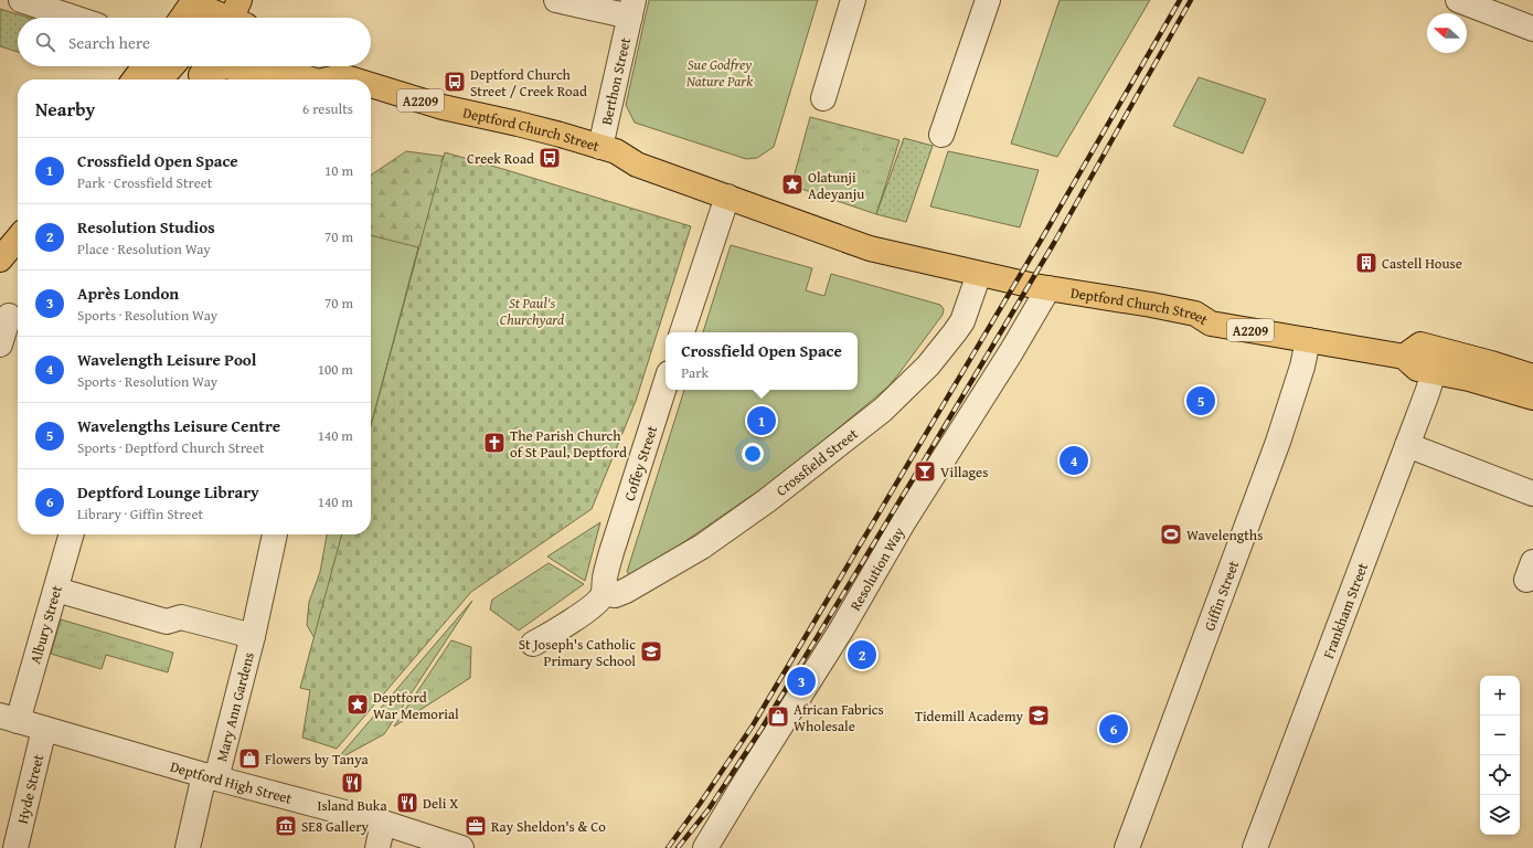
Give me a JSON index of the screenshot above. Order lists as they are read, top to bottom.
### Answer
{
  "streets": {
    "main road": ["A2209", "Deptford Church Street"],
    "street": [
      "Berthon Street",
      "Crossfield Street",
      "Coffey Street",
      "Resolution Way",
      "Giffin Street",
      "Frankham Street",
      "Albury Street",
      "Mary Ann Gardens",
      "Deptford High Street",
      "Hyde Street"
    ]
  },
  "crossings": [
    ["Berthon Street", "Deptford Church Street"],
    ["Deptford Church Street", "Crossfield Street"],
    ["Deptford Church Street", "Resolution Way"],
    ["Deptford Church Street", "Giffin Street"],
    ["Deptford Church Street", "Frankham Street"],
    ["Crossfield Street", "Coffey Street"],
    ["Albury Street", "Mary Ann Gardens"],
    ["Albury Street", "Deptford High Street"],
    ["Mary Ann Gardens", "Deptford High Street"],
    ["Deptford High Street", "Hyde Street"]
  ],
  "parks": ["Sue Godfrey Nature Park", "St Paul's Churchyard"],
  "places": {
    "bus stop": ["Deptford Church Street / Creek Road", "Creek Road"],
    "place": ["Olatunji Adeyanju", "Deptford War Memorial"],
    "building": ["Castell House"],
    "church": ["The Parish Church of St Paul, Deptford"],
    "bar": ["Villages"],
    "sports": ["Wavelengths"],
    "school or university": ["St Joseph's Catholic Primary School", "Tidemill Academy"],
    "shop": ["African Fabrics Wholesale", "Flowers by Tanya"],
    "restaurant": ["Island Buka", "Deli X"],
    "museum": ["SE8 Gallery"],
    "office": ["Ray Sheldon's & Co"]
  },
  "north": "left",
  "page": {
    "search": "Search here",
    "heading": ["Nearby", "6 results"],
    "list": [
      {
        "mark": "1",
        "name": "Crossfield Open Space",
        "note": "Park · Crossfield Street",
        "value": "10 m"
      },
      {
        "mark": "2",
        "name": "Resolution Studios",
        "note": "Place · Resolution Way",
        "value": "70 m"
      },
      {
        "mark": "3",
        "name": "Après London",
        "note": "Sports · Resolution Way",
        "value": "70 m"
      },
      {
        "mark": "4",
        "name": "Wavelength Leisure Pool",
        "note": "Sports · Resolution Way",
        "value": "100 m"
      },
      {
        "mark": "5",
        "name": "Wavelengths Leisure Centre",
        "note": "Sports · Deptford Church Street",
        "value": "140 m"
      },
      {
        "mark": "6",
        "name": "Deptford Lounge Library",
        "note": "Library · Giffin Street",
        "value": "140 m"
      }
    ],
    "popup": ["Crossfield Open Space", "Park"],
    "pins": [
      "5",
      "1",
      "4",
      "2",
      "3",
      "6"
    ],
    "map_buttons": ["+", "−"]
  }
}
